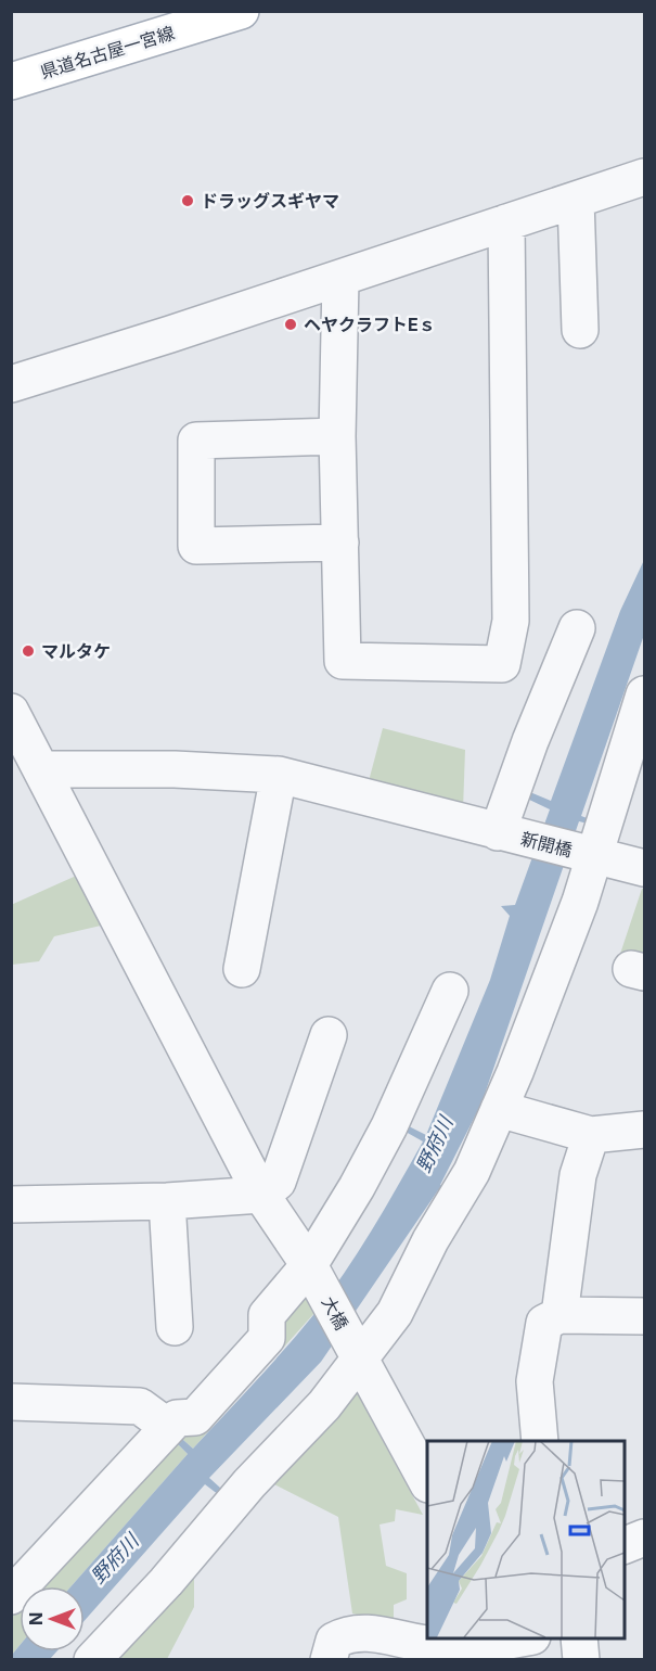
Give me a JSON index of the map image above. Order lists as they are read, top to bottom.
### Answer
{
  "streets": {
    "main road": ["県道名古屋一宮線"],
    "street": ["新開橋", "大橋"]
  },
  "crossings": [
    ["新開橋", "大橋"]
  ],
  "water": ["野府川"],
  "places": ["ドラッグスギヤマ", "ヘヤクラフトEｓ", "マルタケ"],
  "north": "left"
}
